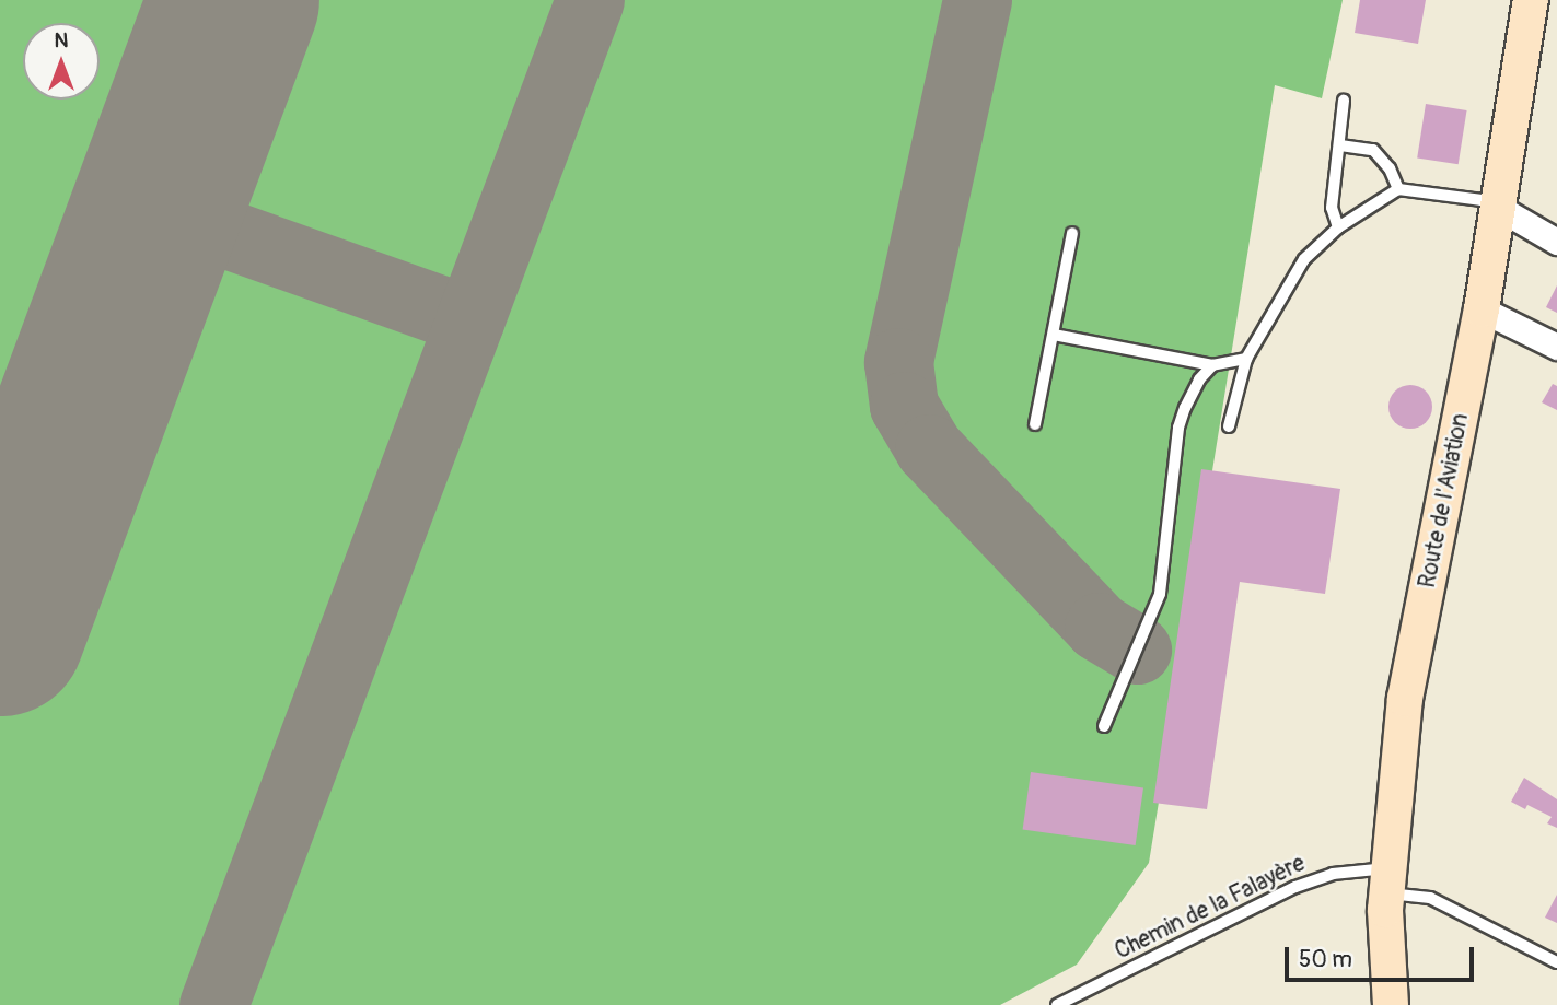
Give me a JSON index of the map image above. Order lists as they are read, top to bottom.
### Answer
{
  "streets": {
    "street": ["Route de l'Aviation"],
    "lane": ["Chemin de la Falayère"]
  },
  "crossings": [
    ["Route de l'Aviation", "Chemin de la Falayère"]
  ],
  "scale_bar": "50 m",
  "north": "top"
}
